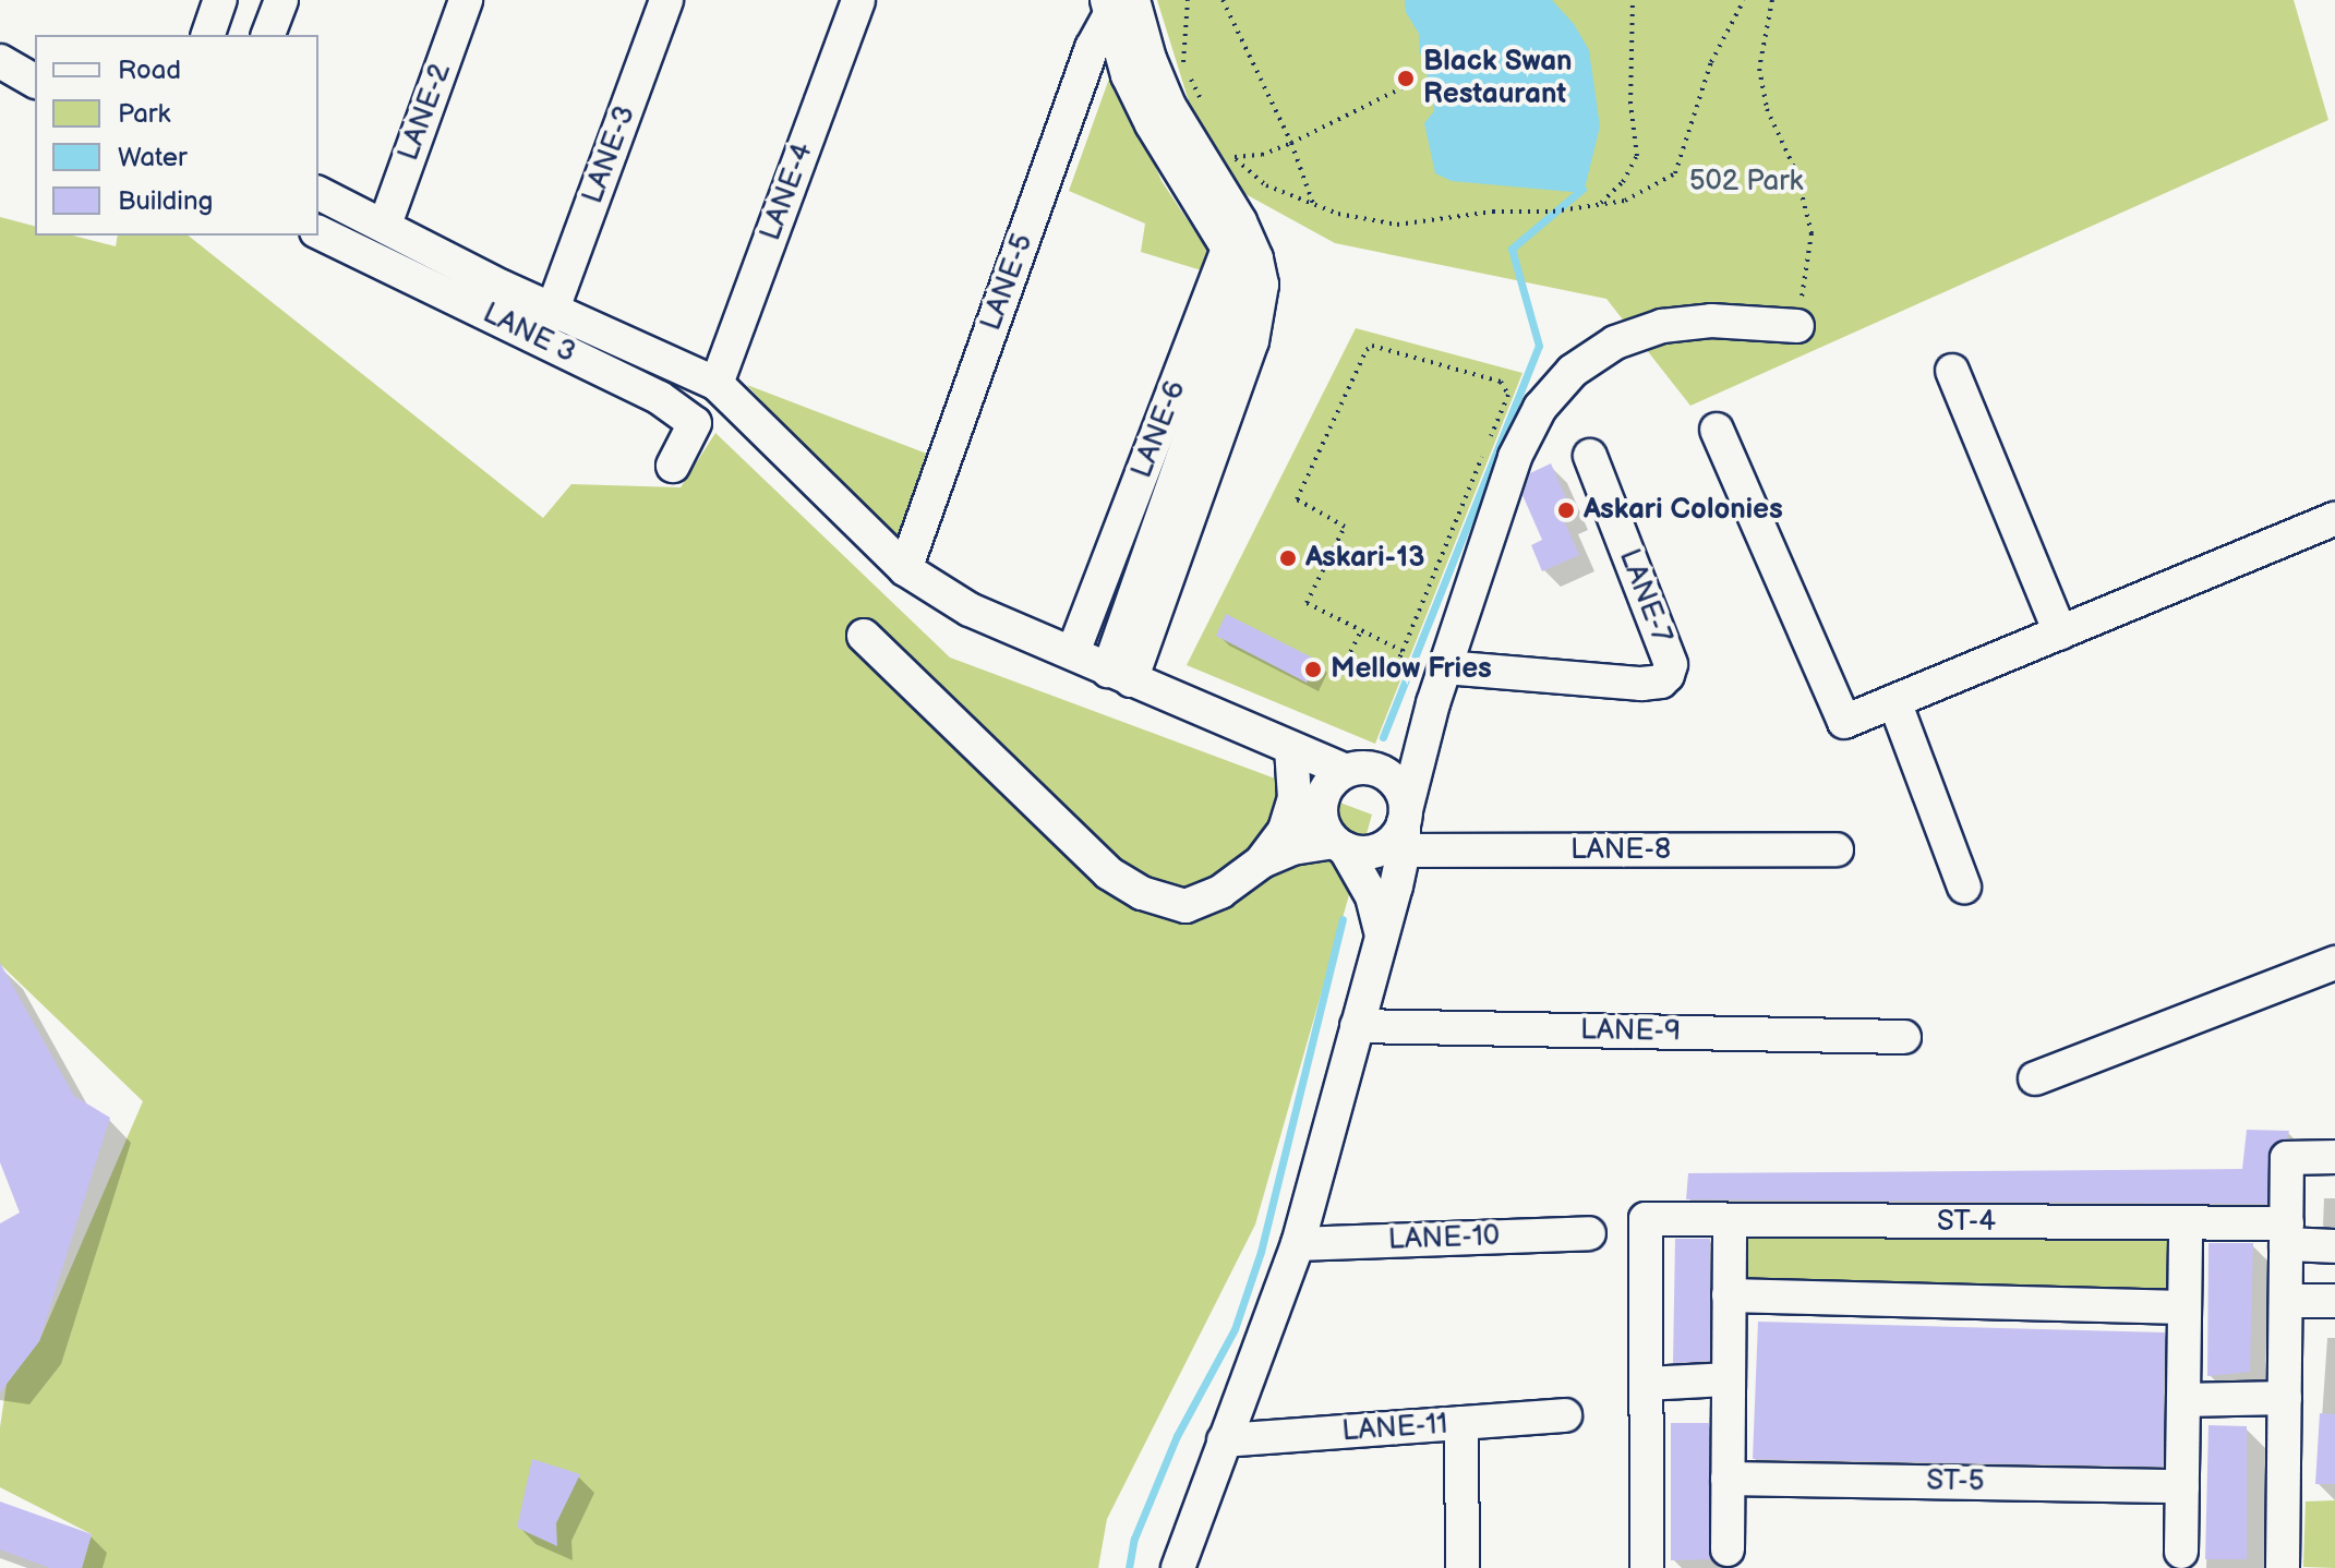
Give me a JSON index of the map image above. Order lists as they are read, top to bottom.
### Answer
{
  "streets": {
    "street": [
      "LANE-2",
      "LANE-3",
      "LANE-4",
      "LANE-5",
      "LANE 3",
      "LANE-6",
      "LANE-7",
      "LANE-8",
      "LANE-9",
      "ST-4",
      "LANE-10",
      "LANE-11",
      "ST-5"
    ]
  },
  "parks": ["502 Park"],
  "places": [
    "Black Swan Restaurant",
    "Askari Colonies",
    "Askari-13",
    "Mellow Fries"
  ],
  "legend": [
    "Road",
    "Park",
    "Water",
    "Building"
  ]
}
